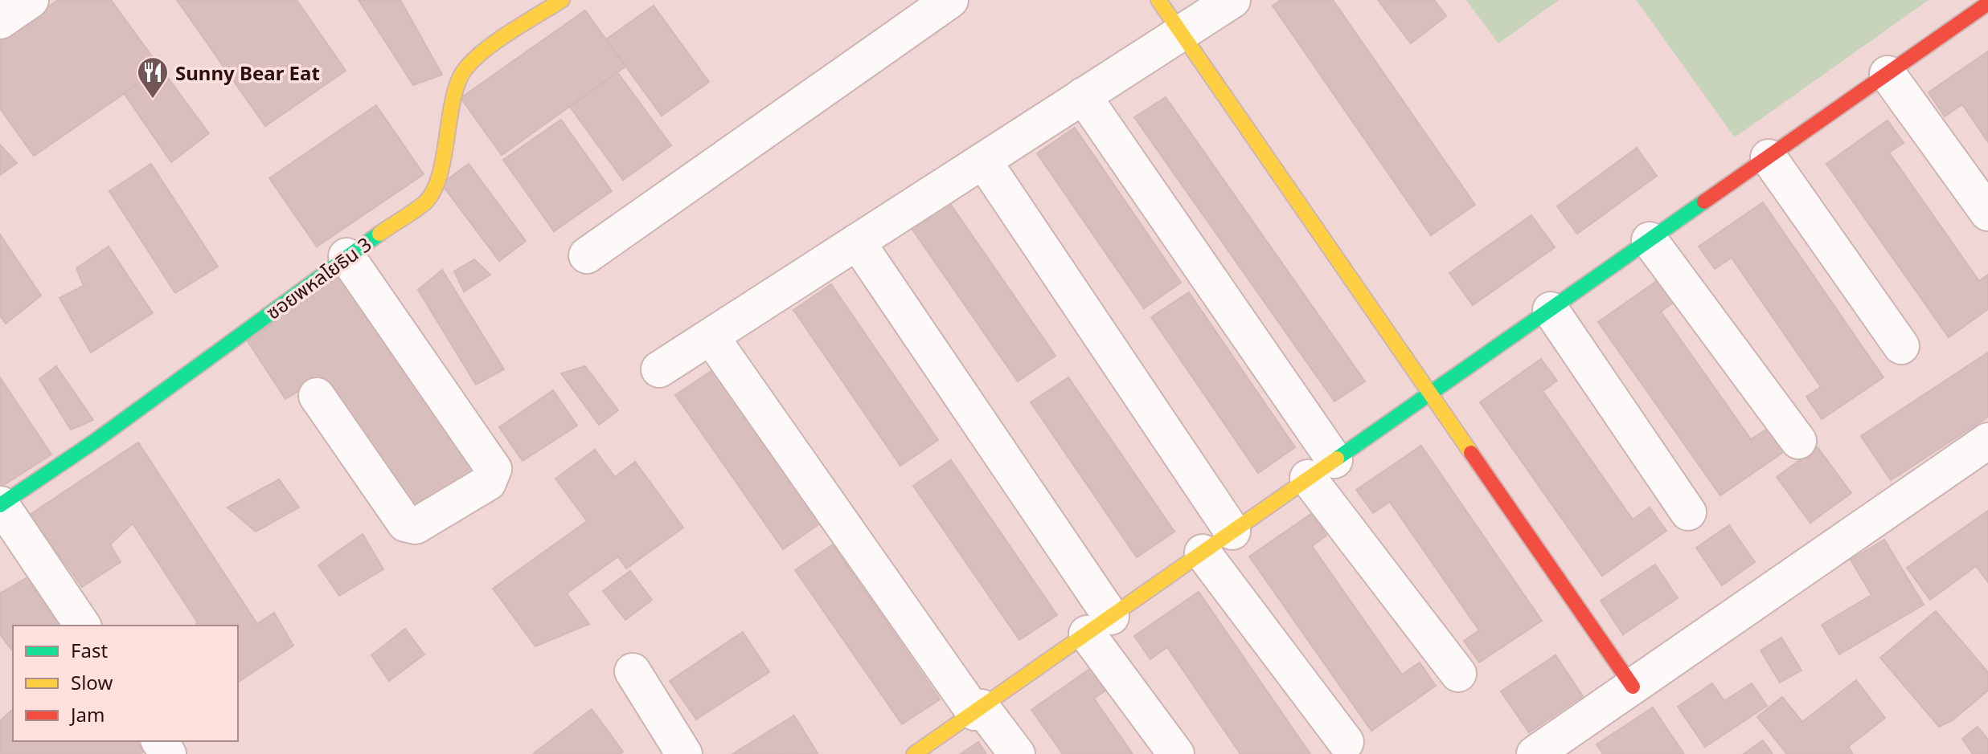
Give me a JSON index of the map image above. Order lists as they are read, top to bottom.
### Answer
{
  "streets": {
    "street": ["ซอยพหลโยธิน 3"]
  },
  "places": {
    "restaurant": ["Sunny Bear Eat"]
  },
  "legend": ["Fast", "Slow", "Jam"]
}
